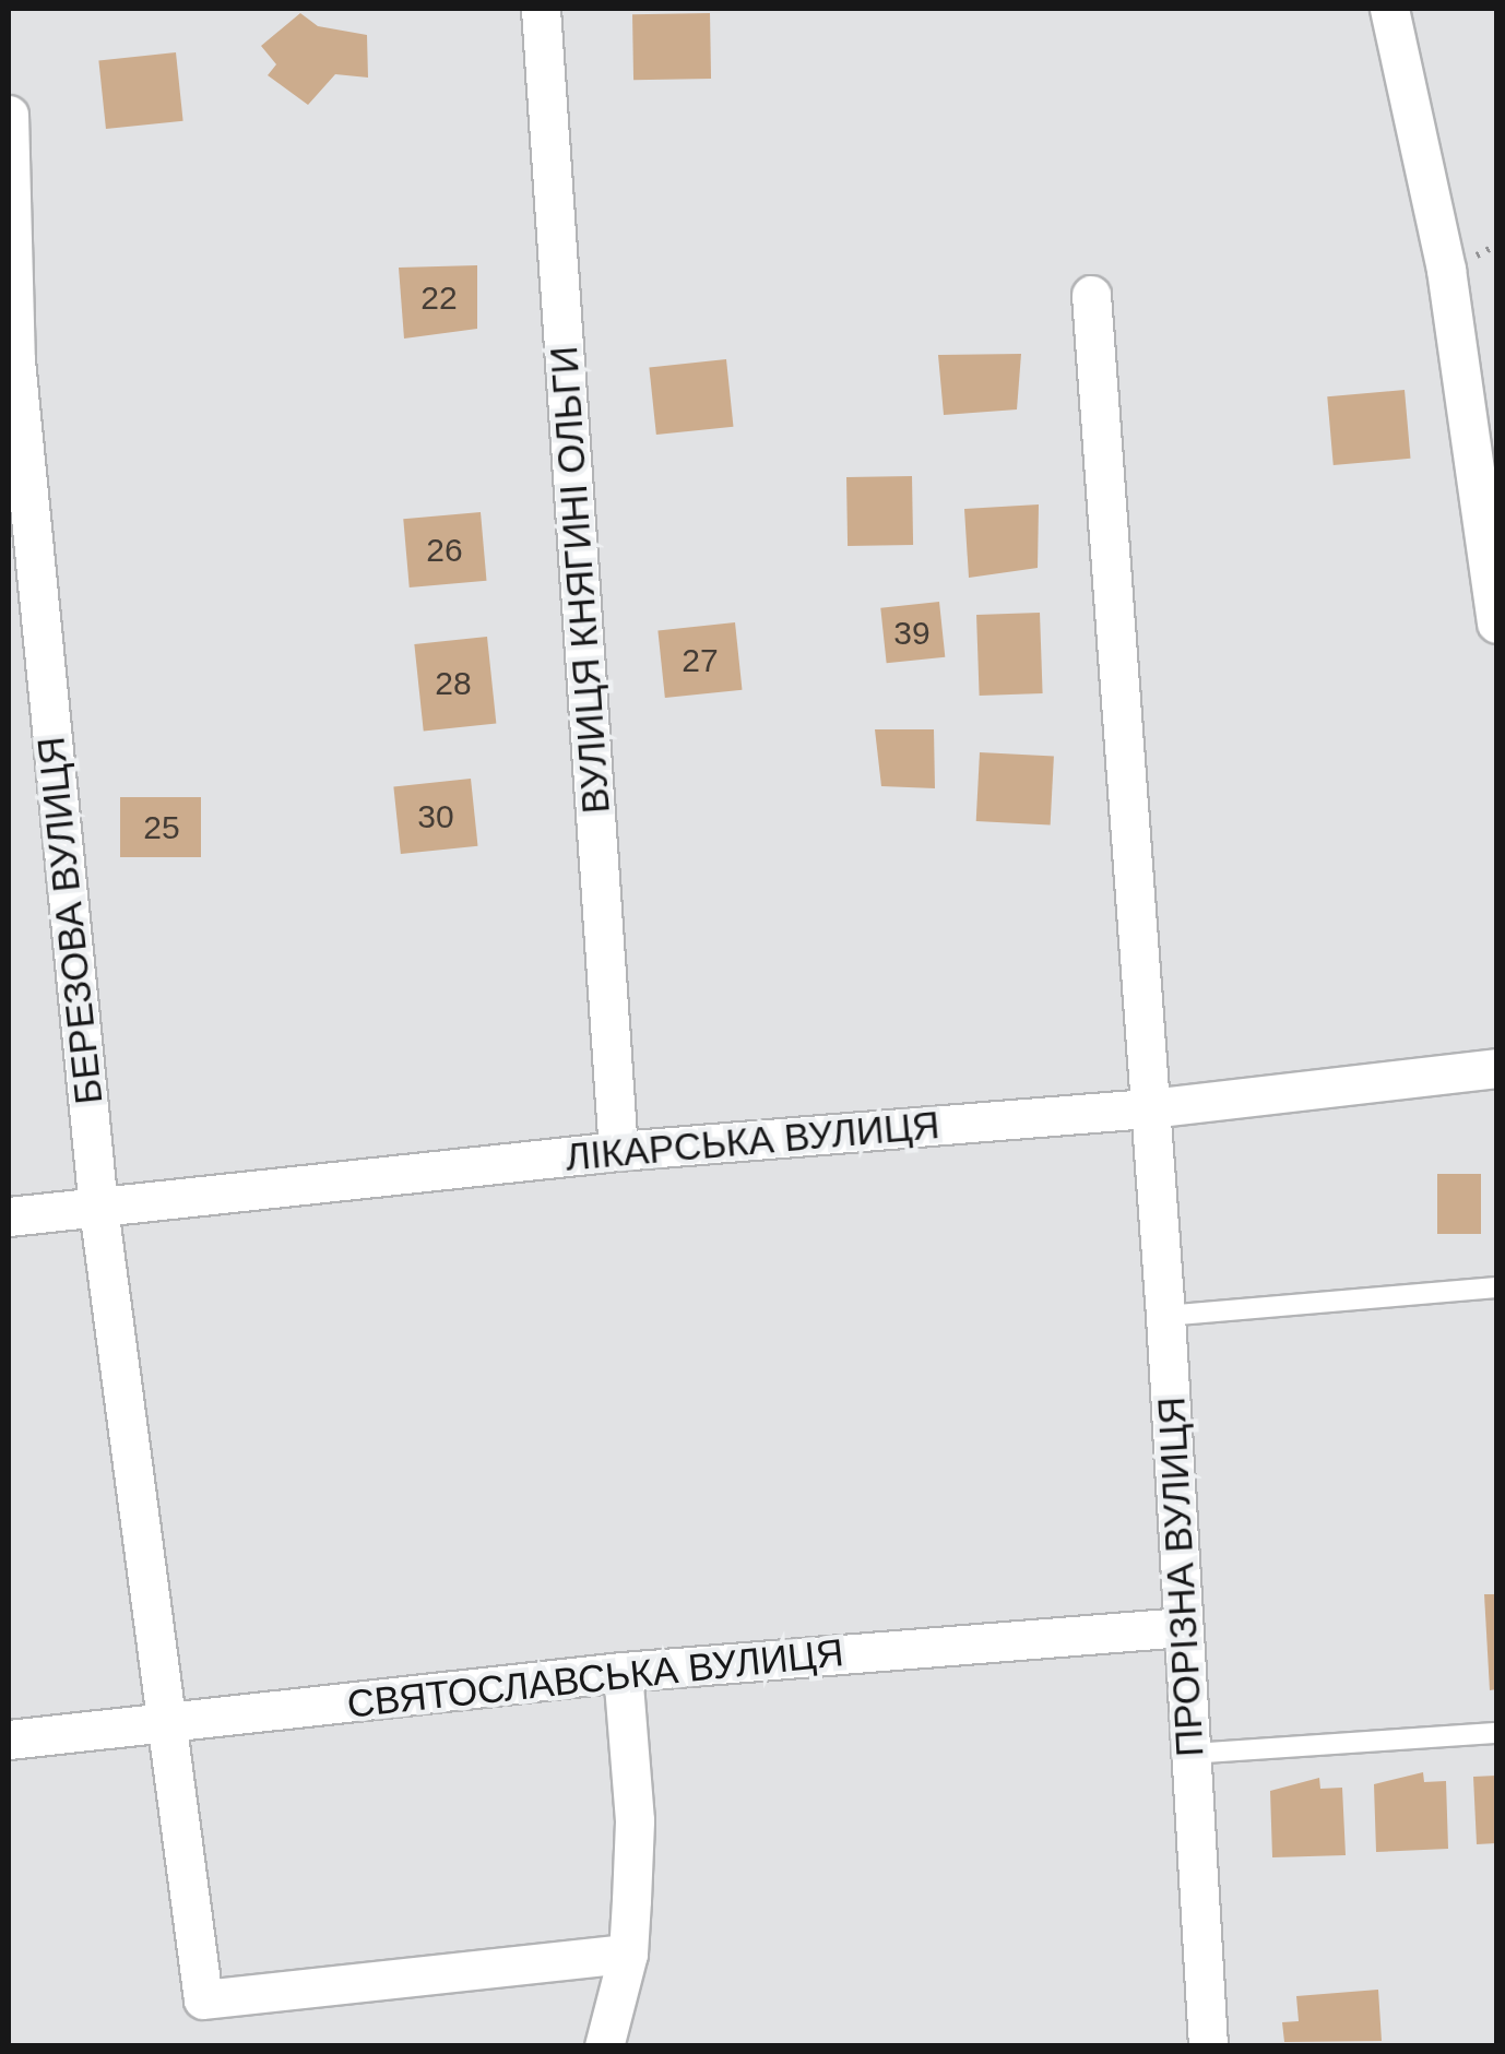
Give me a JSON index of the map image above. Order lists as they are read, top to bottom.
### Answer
{
  "streets": {
    "street": [
      "ВУЛИЦЯ КНЯГИНІ ОЛЬГИ",
      "БЕРЕЗОВА ВУЛИЦЯ",
      "ЛІКАРСЬКА ВУЛИЦЯ",
      "ПРОРІЗНА ВУЛИЦЯ",
      "СВЯТОСЛАВСЬКА ВУЛИЦЯ"
    ]
  },
  "crossings": [
    ["ВУЛИЦЯ КНЯГИНІ ОЛЬГИ", "ЛІКАРСЬКА ВУЛИЦЯ"],
    ["БЕРЕЗОВА ВУЛИЦЯ", "ЛІКАРСЬКА ВУЛИЦЯ"],
    ["БЕРЕЗОВА ВУЛИЦЯ", "СВЯТОСЛАВСЬКА ВУЛИЦЯ"],
    ["ЛІКАРСЬКА ВУЛИЦЯ", "ПРОРІЗНА ВУЛИЦЯ"],
    ["ПРОРІЗНА ВУЛИЦЯ", "СВЯТОСЛАВСЬКА ВУЛИЦЯ"]
  ],
  "house_numbers": [
    "22",
    "26",
    "39",
    "27",
    "28",
    "30",
    "25"
  ]
}
